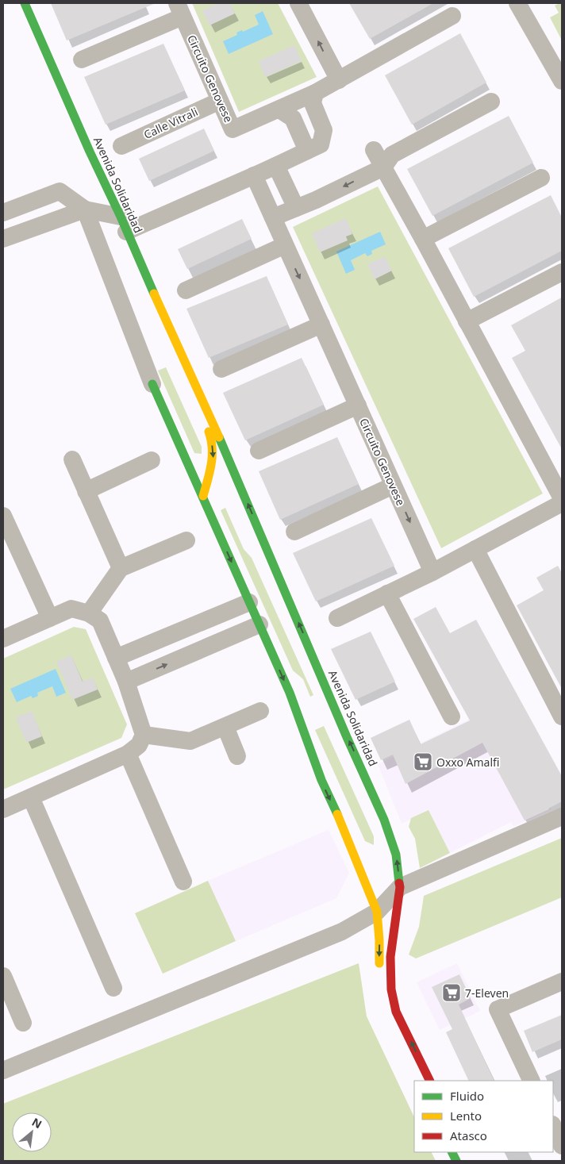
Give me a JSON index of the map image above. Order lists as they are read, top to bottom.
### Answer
{
  "streets": {
    "main road": ["Avenida Solidaridad"],
    "street": ["Circuito Genovese", "Calle Vitrali"]
  },
  "crossings": [
    ["Circuito Genovese", "Calle Vitrali"]
  ],
  "places": {
    "supermarket": ["Oxxo Amalfi", "7-Eleven"]
  },
  "legend": ["Fluido", "Lento", "Atasco"],
  "north": "top right"
}
